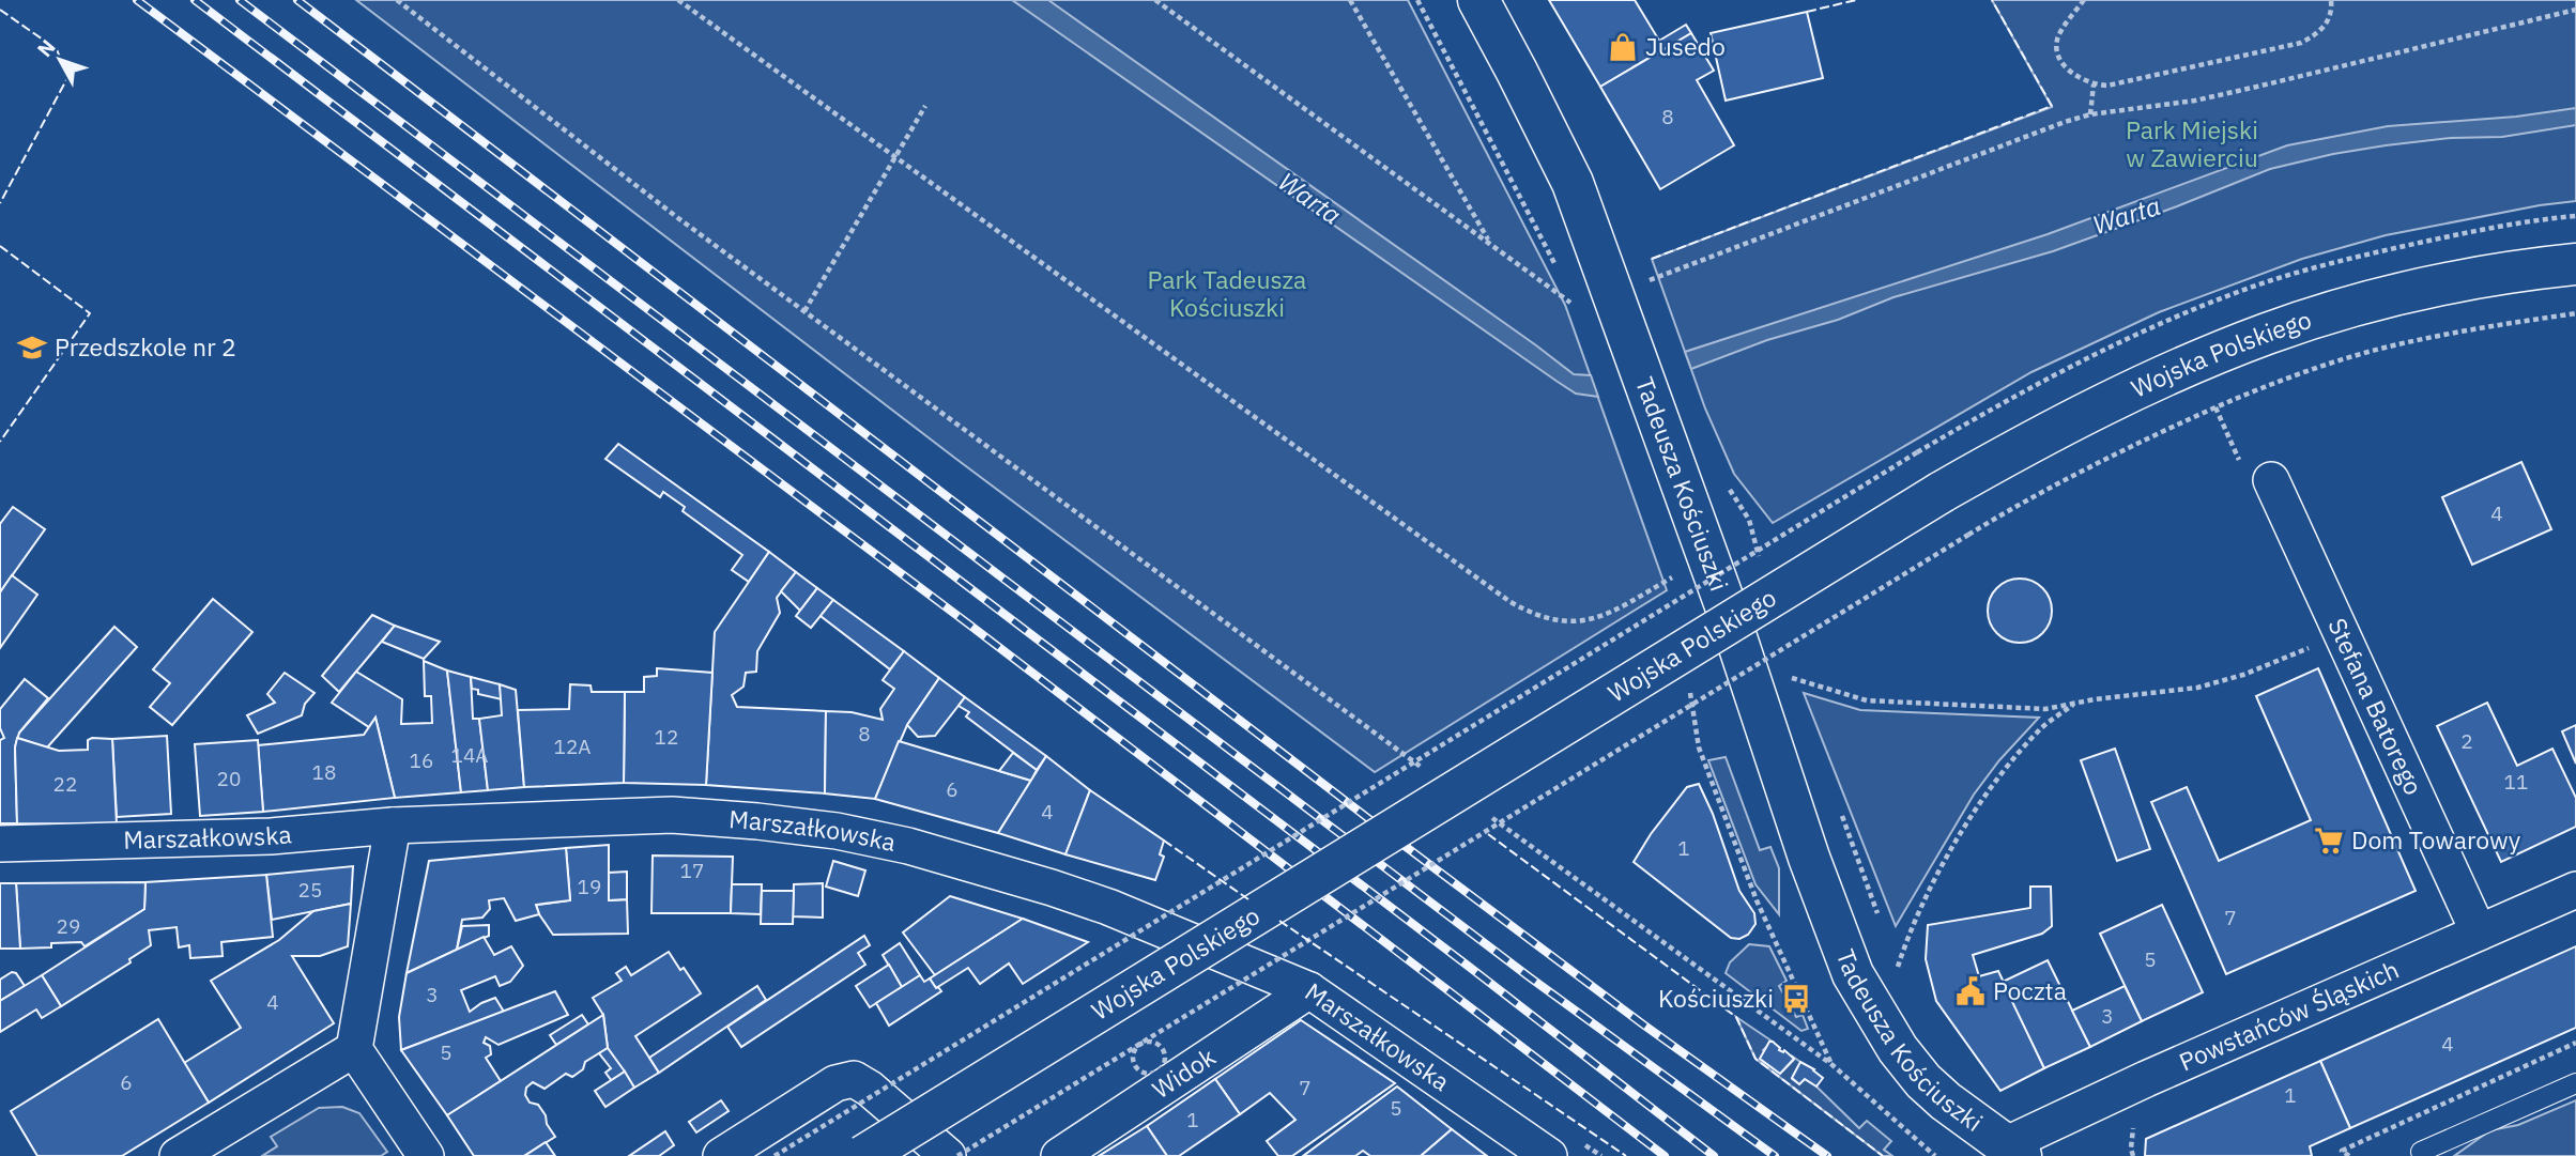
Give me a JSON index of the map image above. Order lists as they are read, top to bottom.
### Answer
{
  "streets": {
    "main road": ["Wojska Polskiego", "Tadeusza Kościuszki"],
    "street": [
      "Stefana Batorego",
      "Marszałkowska",
      "Powstańców Śląskich",
      "Widok"
    ]
  },
  "crossings": [
    ["Tadeusza Kościuszki", "Powstańców Śląskich"],
    ["Stefana Batorego", "Powstańców Śląskich"],
    ["Marszałkowska", "Widok"]
  ],
  "water": ["Warta"],
  "parks": ["Park Miejski w Zawierciu", "Park Tadeusza Kościuszki"],
  "places": {
    "shop": ["Jusedo"],
    "school or university": ["Przedszkole nr 2"],
    "supermarket": ["Dom Towarowy"],
    "public building": ["Poczta"],
    "bus stop": ["Kościuszki"]
  },
  "house_numbers": [
    "8",
    "4",
    "8",
    "12",
    "2",
    "12A",
    "14A",
    "16",
    "18",
    "20",
    "11",
    "22",
    "6",
    "4",
    "1",
    "17",
    "19",
    "25",
    "7",
    "29",
    "5",
    "3",
    "4",
    "3",
    "4",
    "5",
    "6",
    "7",
    "1",
    "5",
    "1"
  ],
  "north": "top left"
}
